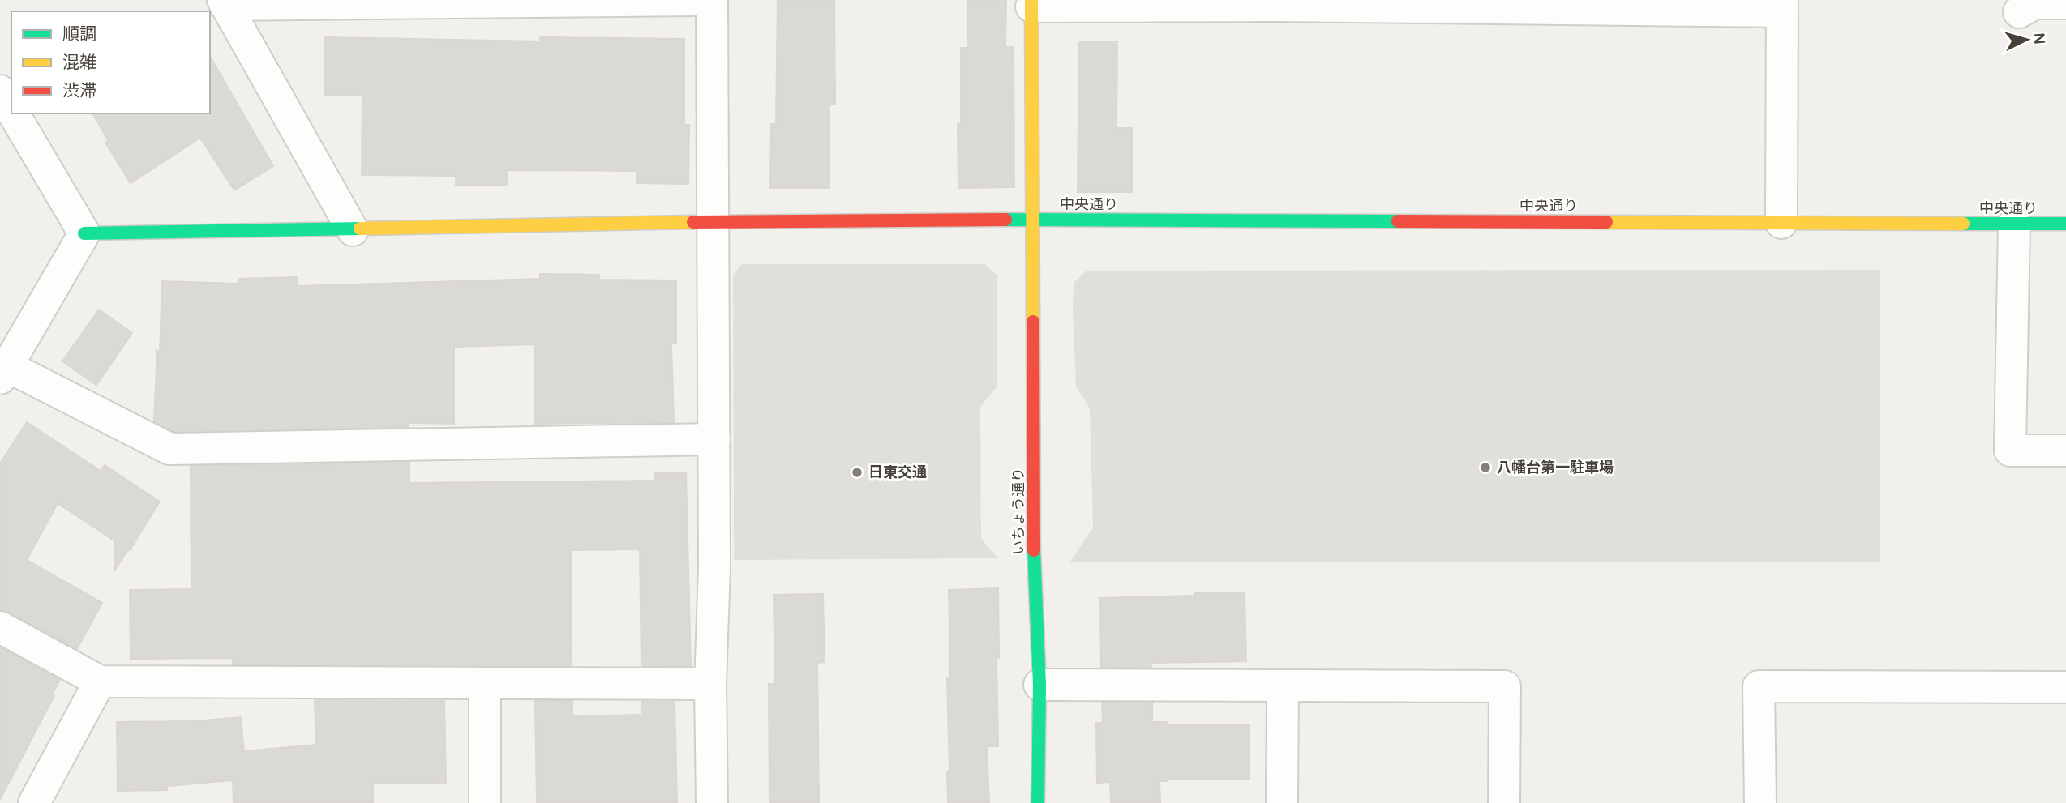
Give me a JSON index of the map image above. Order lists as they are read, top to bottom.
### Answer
{
  "streets": {
    "street": ["中央通り", "いちょう通り"]
  },
  "crossings": [
    ["中央通り", "いちょう通り"]
  ],
  "places": ["八幡台第一駐車場", "日東交通"],
  "legend": ["順調", "混雑", "渋滞"],
  "north": "right"
}
